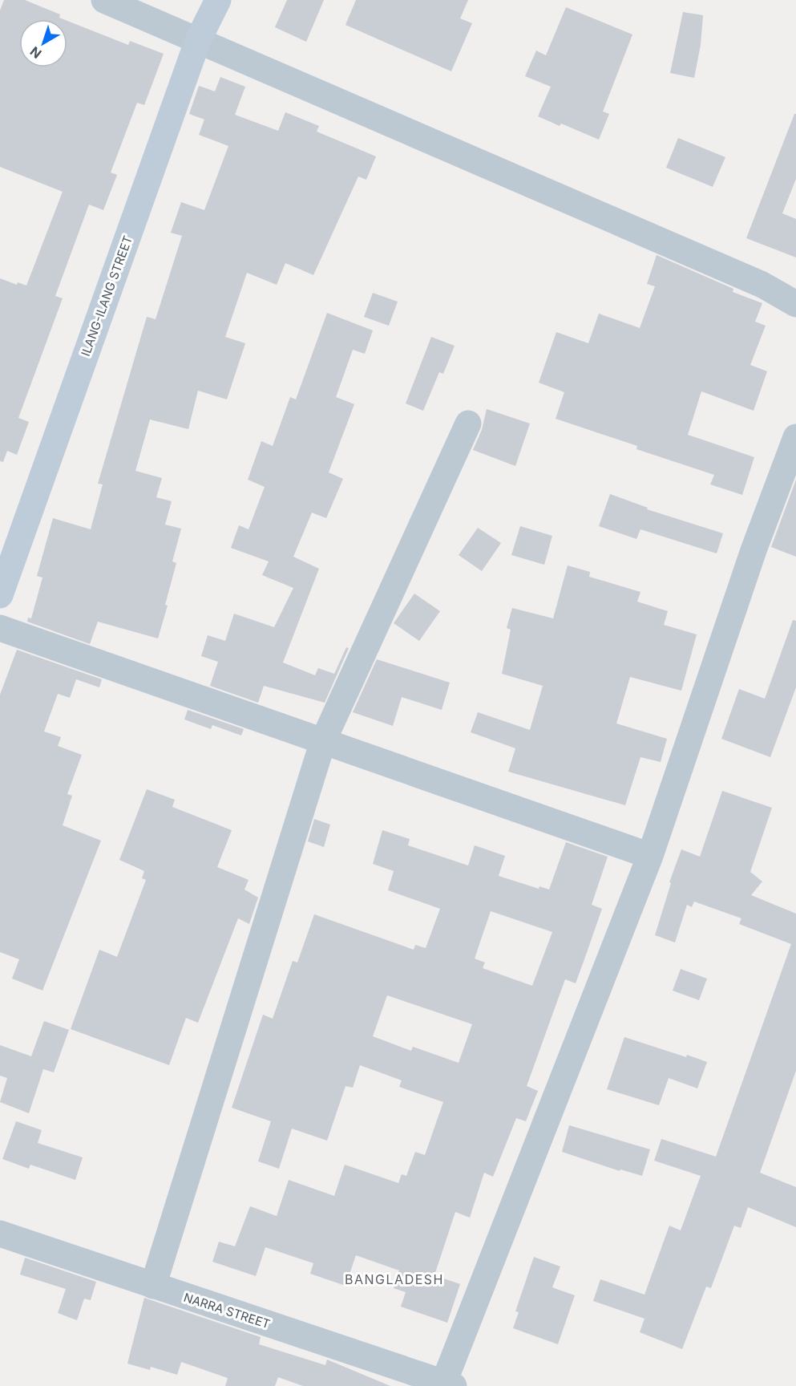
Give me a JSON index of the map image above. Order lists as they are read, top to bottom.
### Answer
{
  "streets": {
    "main road": ["ILANG-ILANG STREET"],
    "street": ["NARRA STREET"]
  },
  "districts": ["BANGLADESH"],
  "north": "bottom left"
}
